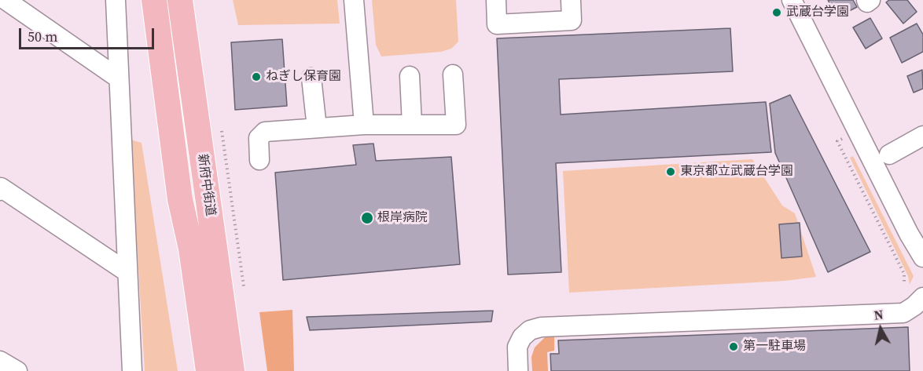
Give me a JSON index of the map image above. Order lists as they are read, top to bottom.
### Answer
{
  "streets": {
    "main road": ["新府中街道"]
  },
  "places": [
    "武蔵台学園",
    "ねぎし保育園",
    "東京都立武蔵台学園",
    "根岸病院",
    "第一駐車場"
  ],
  "scale_bar": "50 m",
  "north": "top"
}
